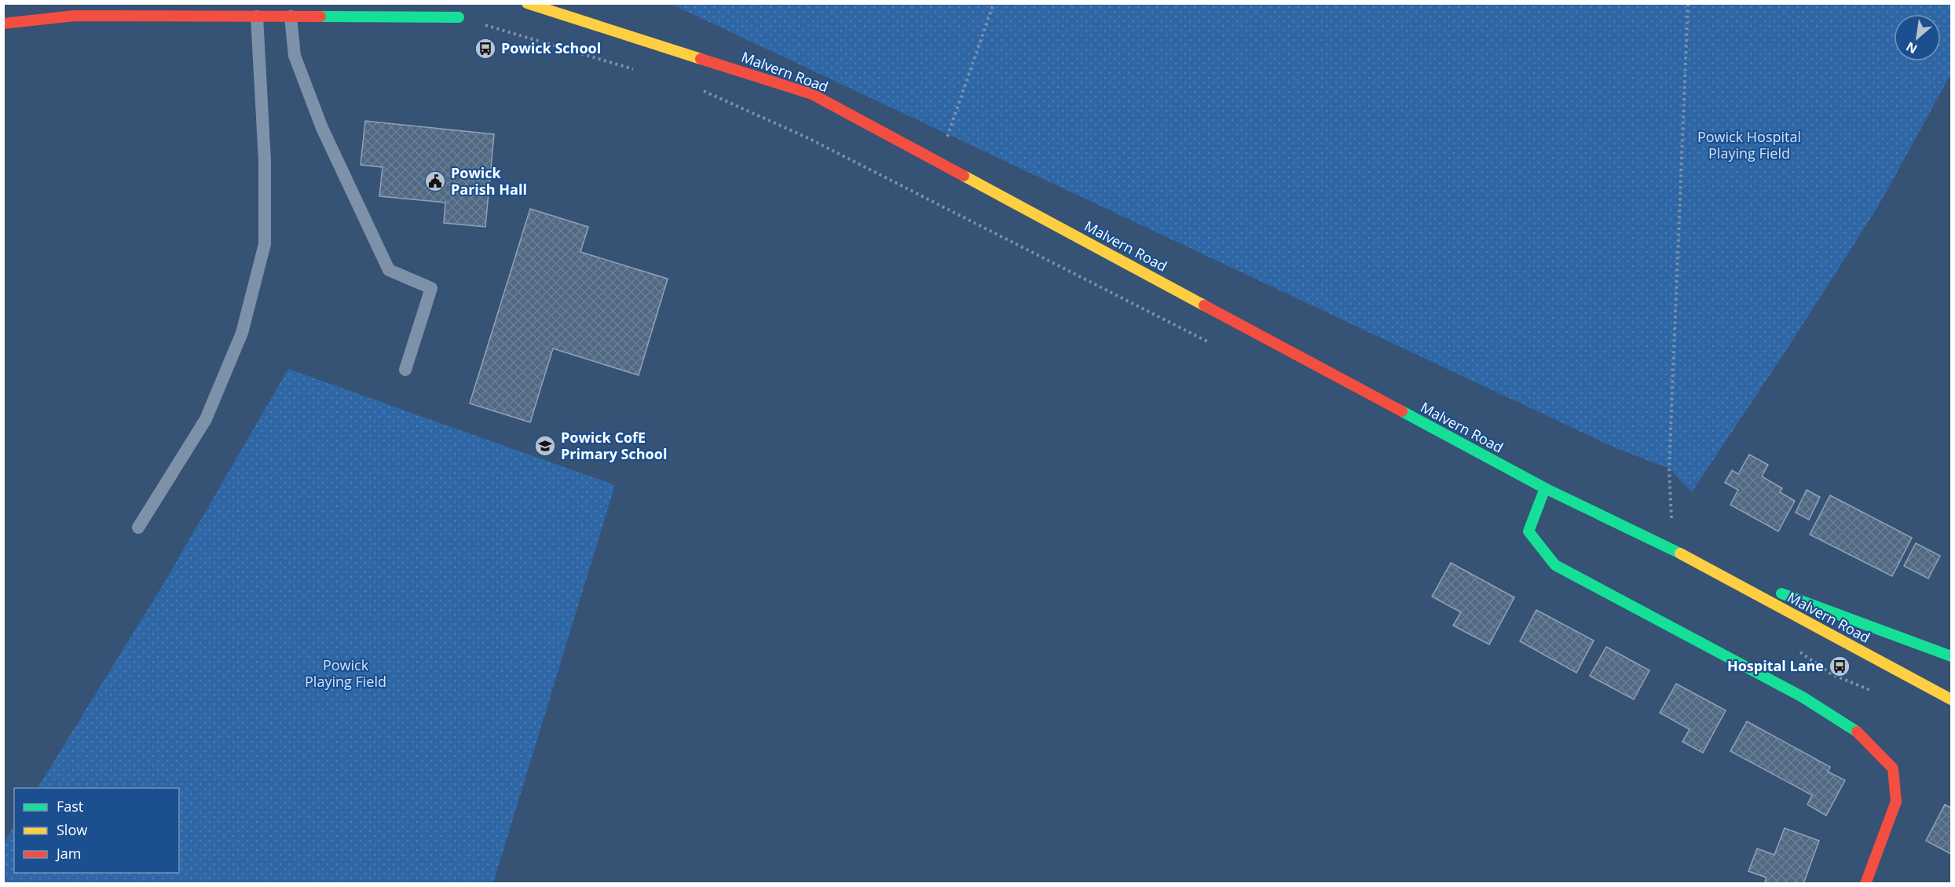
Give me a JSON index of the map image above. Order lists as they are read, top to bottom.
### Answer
{
  "streets": {
    "main road": ["Malvern Road"]
  },
  "parks": ["Powick Hospital Playing Field", "Powick Playing Field"],
  "places": {
    "bus stop": ["Powick School", "Hospital Lane"],
    "public building": ["Powick Parish Hall"],
    "school or university": ["Powick CofE Primary School"]
  },
  "legend": ["Fast", "Slow", "Jam"],
  "north": "bottom left"
}
